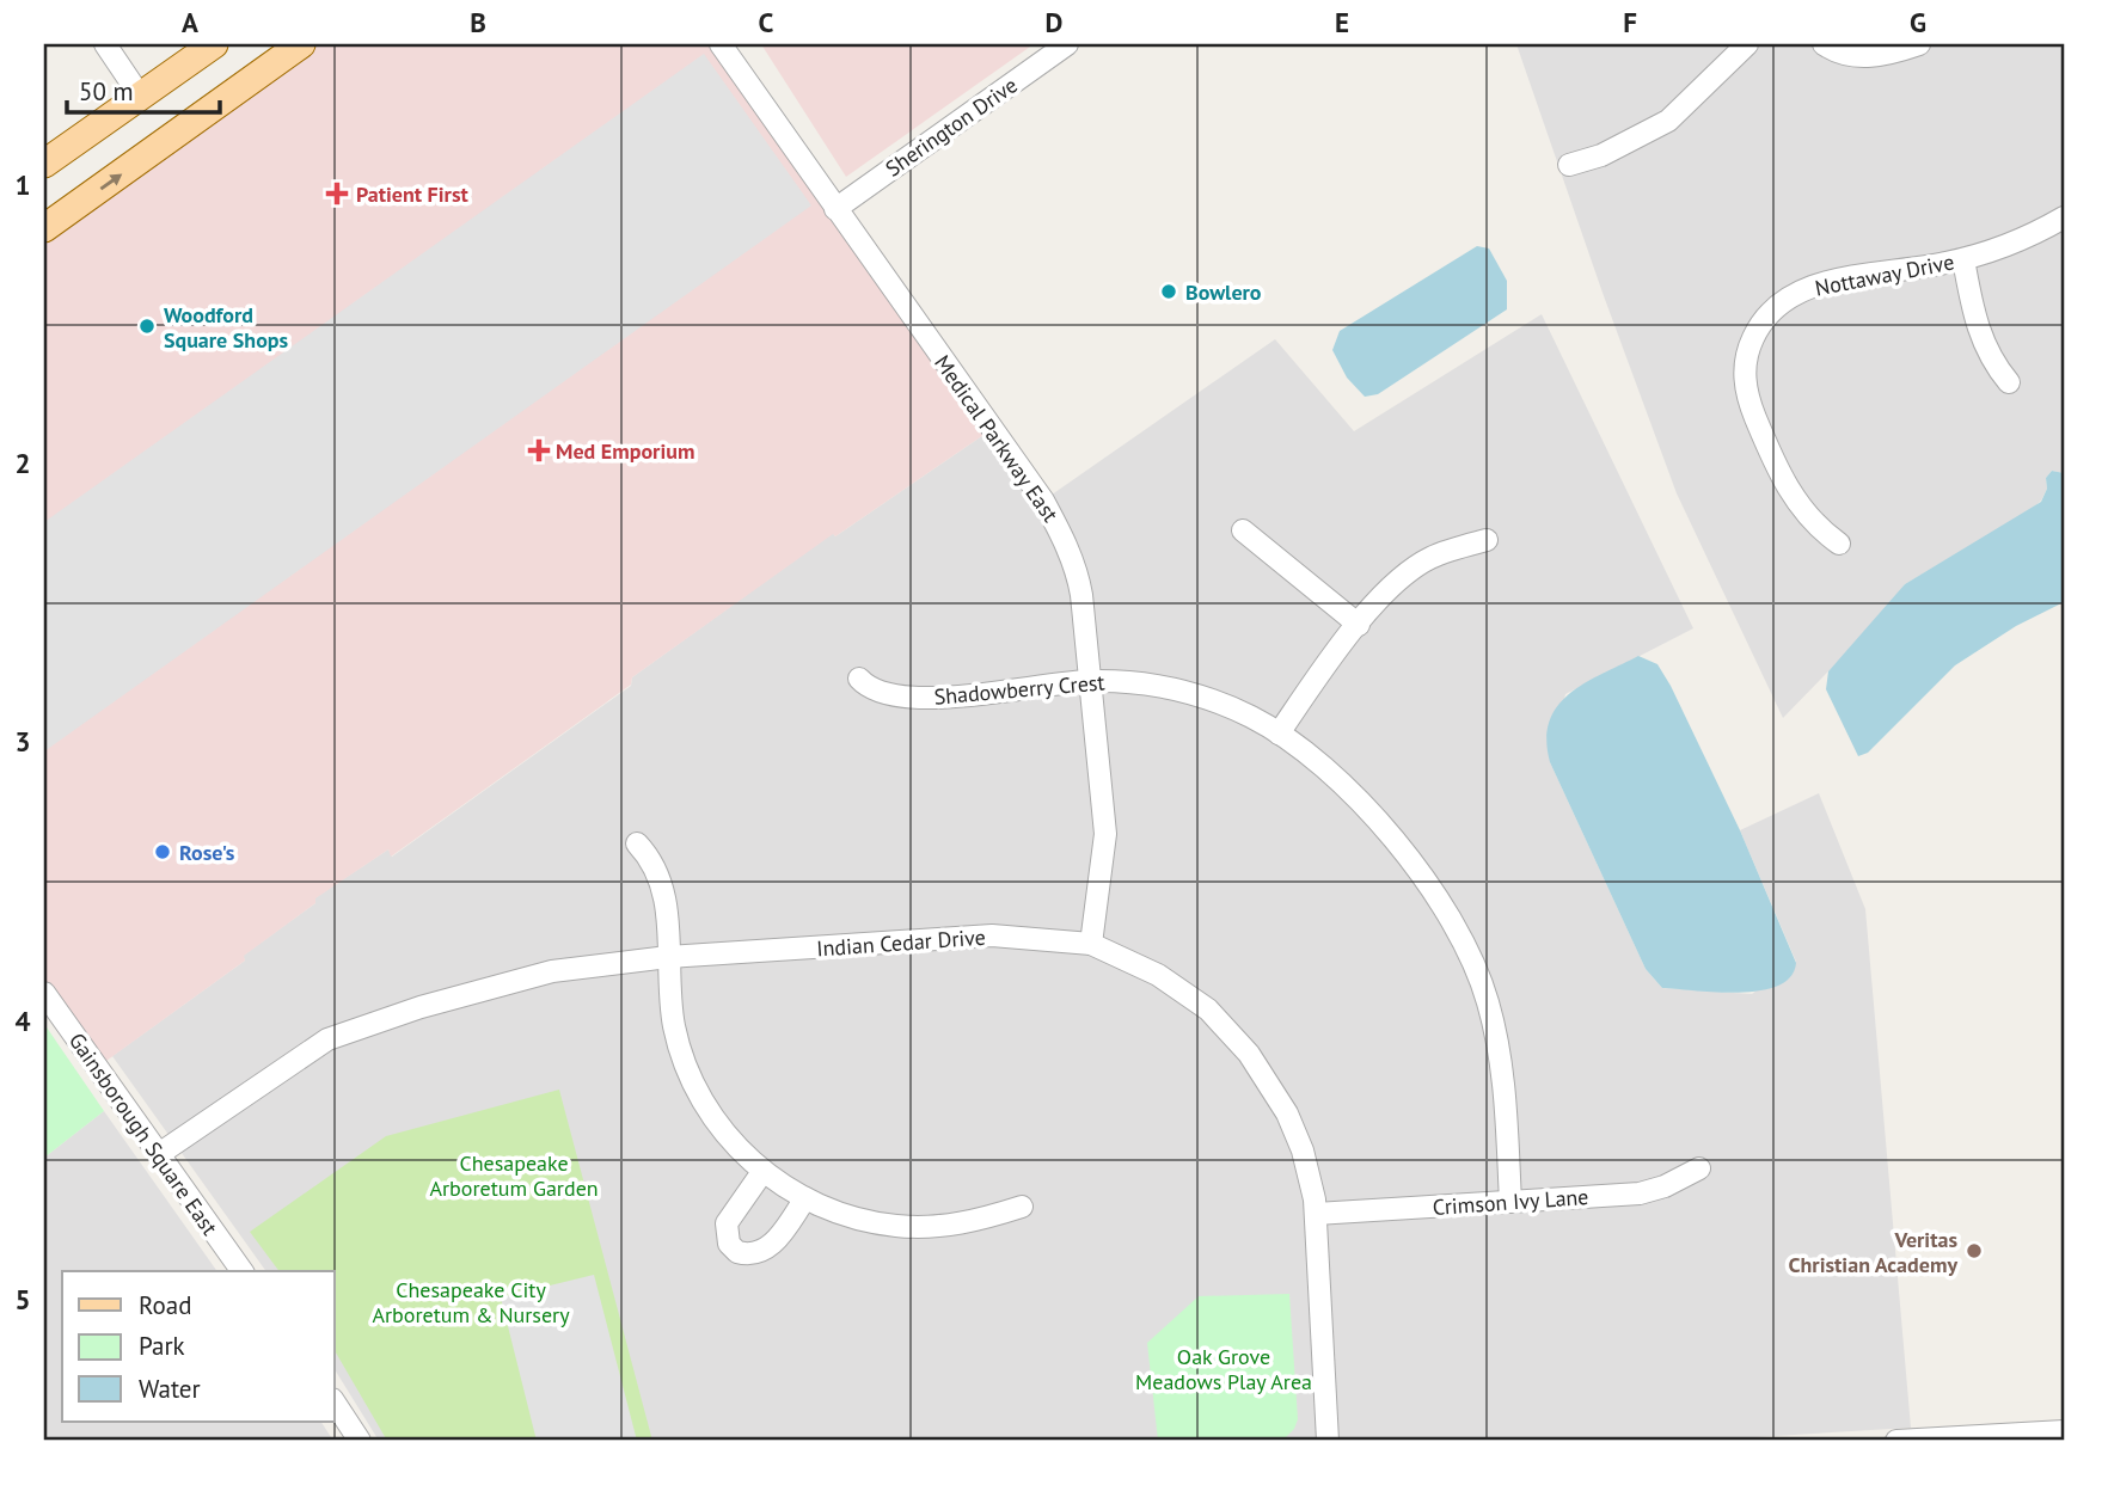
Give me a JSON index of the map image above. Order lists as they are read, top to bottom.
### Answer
{
  "streets": {
    "street": [
      "Sherington Drive",
      "Nottaway Drive",
      "Medical Parkway East",
      "Shadowberry Crest",
      "Indian Cedar Drive",
      "Gainsborough Square East",
      "Crimson Ivy Lane"
    ]
  },
  "crossings": [
    ["Sherington Drive", "Medical Parkway East"],
    ["Medical Parkway East", "Shadowberry Crest"],
    ["Medical Parkway East", "Indian Cedar Drive"],
    ["Shadowberry Crest", "Crimson Ivy Lane"],
    ["Indian Cedar Drive", "Gainsborough Square East"],
    ["Indian Cedar Drive", "Crimson Ivy Lane"]
  ],
  "parks": ["Chesapeake Arboretum Garden", "Chesapeake City Arboretum & Nursery", "Oak Grove Meadows Play Area"],
  "places": {
    "health": ["Patient First", "Med Emporium"],
    "other": [
      "Bowlero",
      "Woodford Square Shops",
      "Rose's",
      "Veritas Christian Academy"
    ]
  },
  "legend": ["Road", "Park", "Water"],
  "scale_bar": "50 m",
  "grid": {
    "columns": [
      "A",
      "B",
      "C",
      "D",
      "E",
      "F",
      "G"
    ],
    "rows": [
      "1",
      "2",
      "3",
      "4",
      "5"
    ]
  }
}
